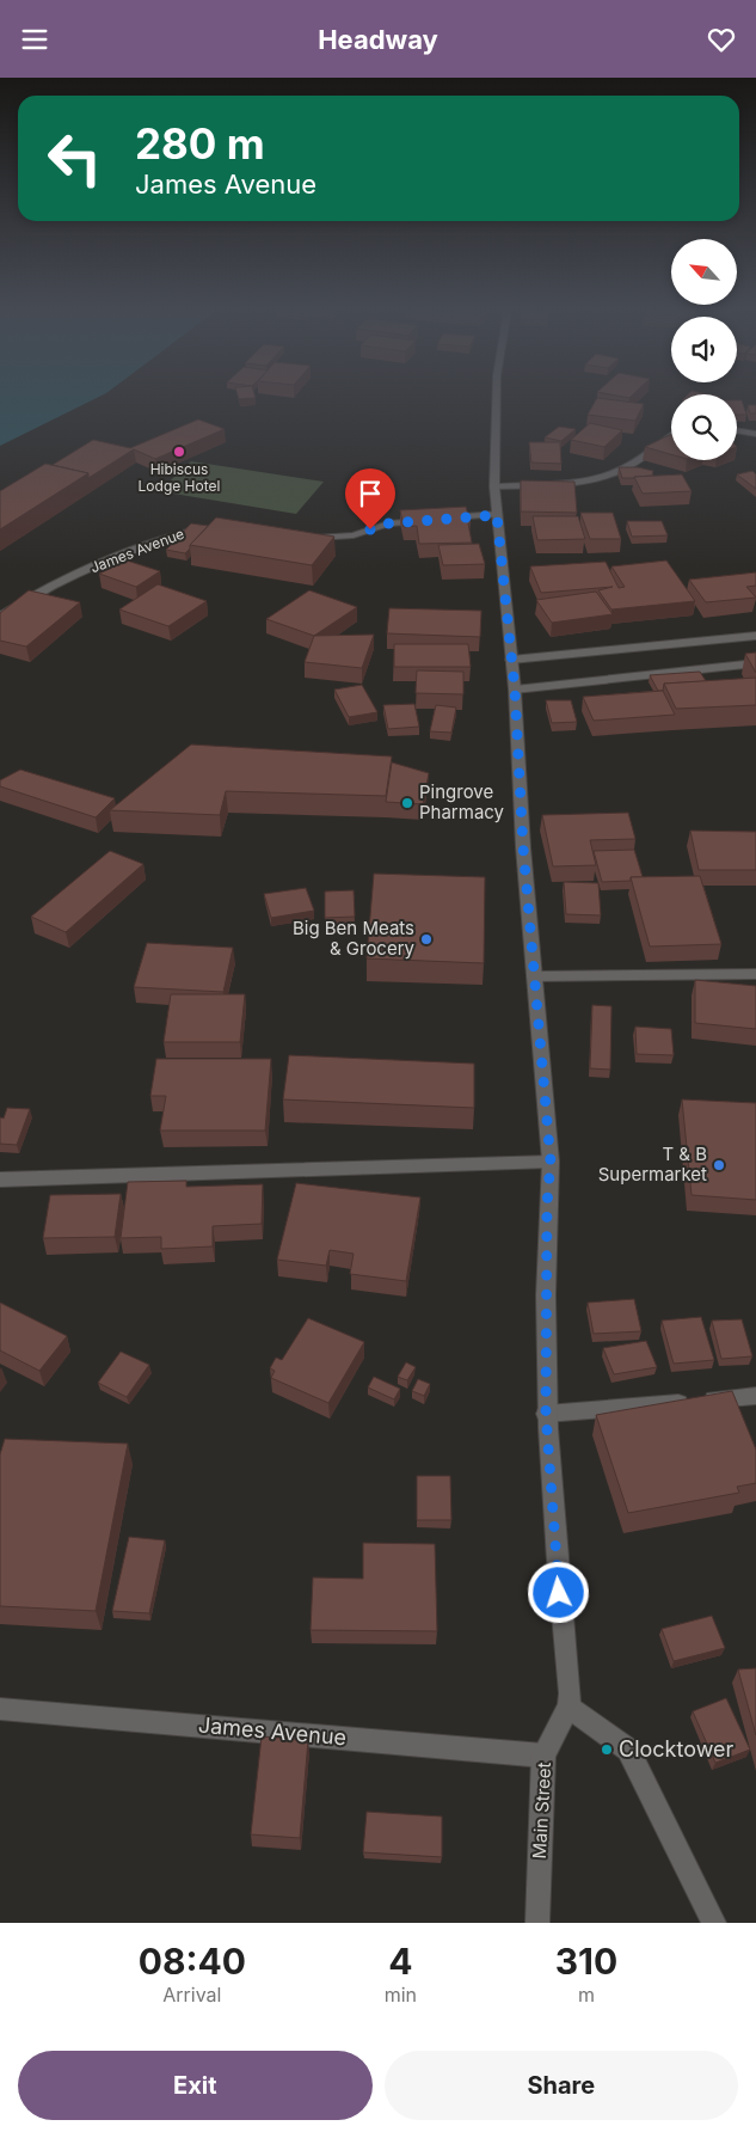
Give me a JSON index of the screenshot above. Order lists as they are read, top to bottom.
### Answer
{
  "streets": {
    "street": ["James Avenue", "Main Street"]
  },
  "crossings": [
    ["James Avenue", "Main Street"]
  ],
  "places": [
    "Hibiscus Lodge Hotel",
    "Pingrove Pharmacy",
    "Big Ben Meats & Grocery",
    "T & B Supermarket",
    "Clocktower"
  ],
  "north": "top left",
  "page": {
    "header": "Headway",
    "turn": ["280 m", "James Avenue"],
    "eta": [
      "08:40",
      "Arrival",
      "4",
      "min",
      "310",
      "m"
    ],
    "buttons": ["Exit", "Share"]
  }
}
